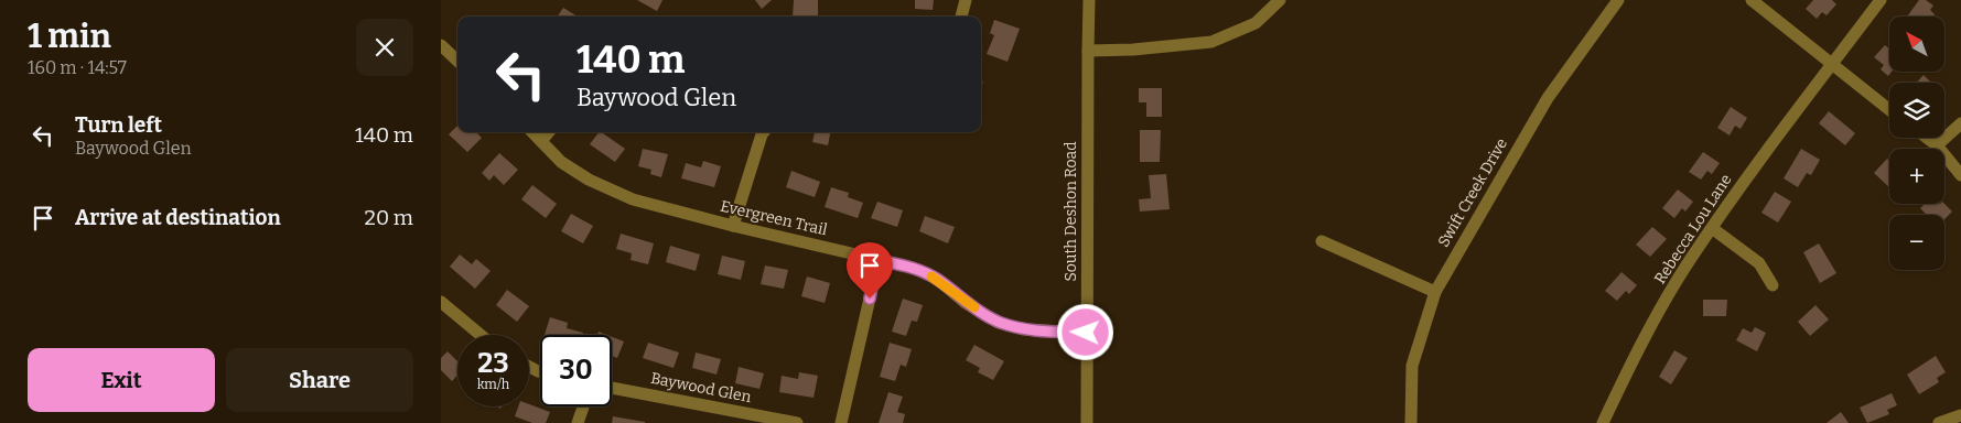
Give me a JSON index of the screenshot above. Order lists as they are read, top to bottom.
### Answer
{
  "streets": {
    "street": [
      "Swift Creek Drive",
      "South Deshon Road",
      "Evergreen Trail",
      "Rebecca Lou Lane",
      "Baywood Glen"
    ]
  },
  "crossings": [
    ["South Deshon Road", "Evergreen Trail"]
  ],
  "north": "top left",
  "page": {
    "heading": ["1 min", "160 m · 14:57"],
    "map_buttons": ["+", "−"],
    "turn": ["140 m", "Baywood Glen"],
    "list": [
      {
        "name": "Turn left",
        "note": "Baywood Glen",
        "value": "140 m"
      },
      {
        "name": "Arrive at destination",
        "value": "20 m"
      }
    ],
    "speed": "23 km/h",
    "limit": "30",
    "buttons": ["Exit", "Share"]
  }
}
